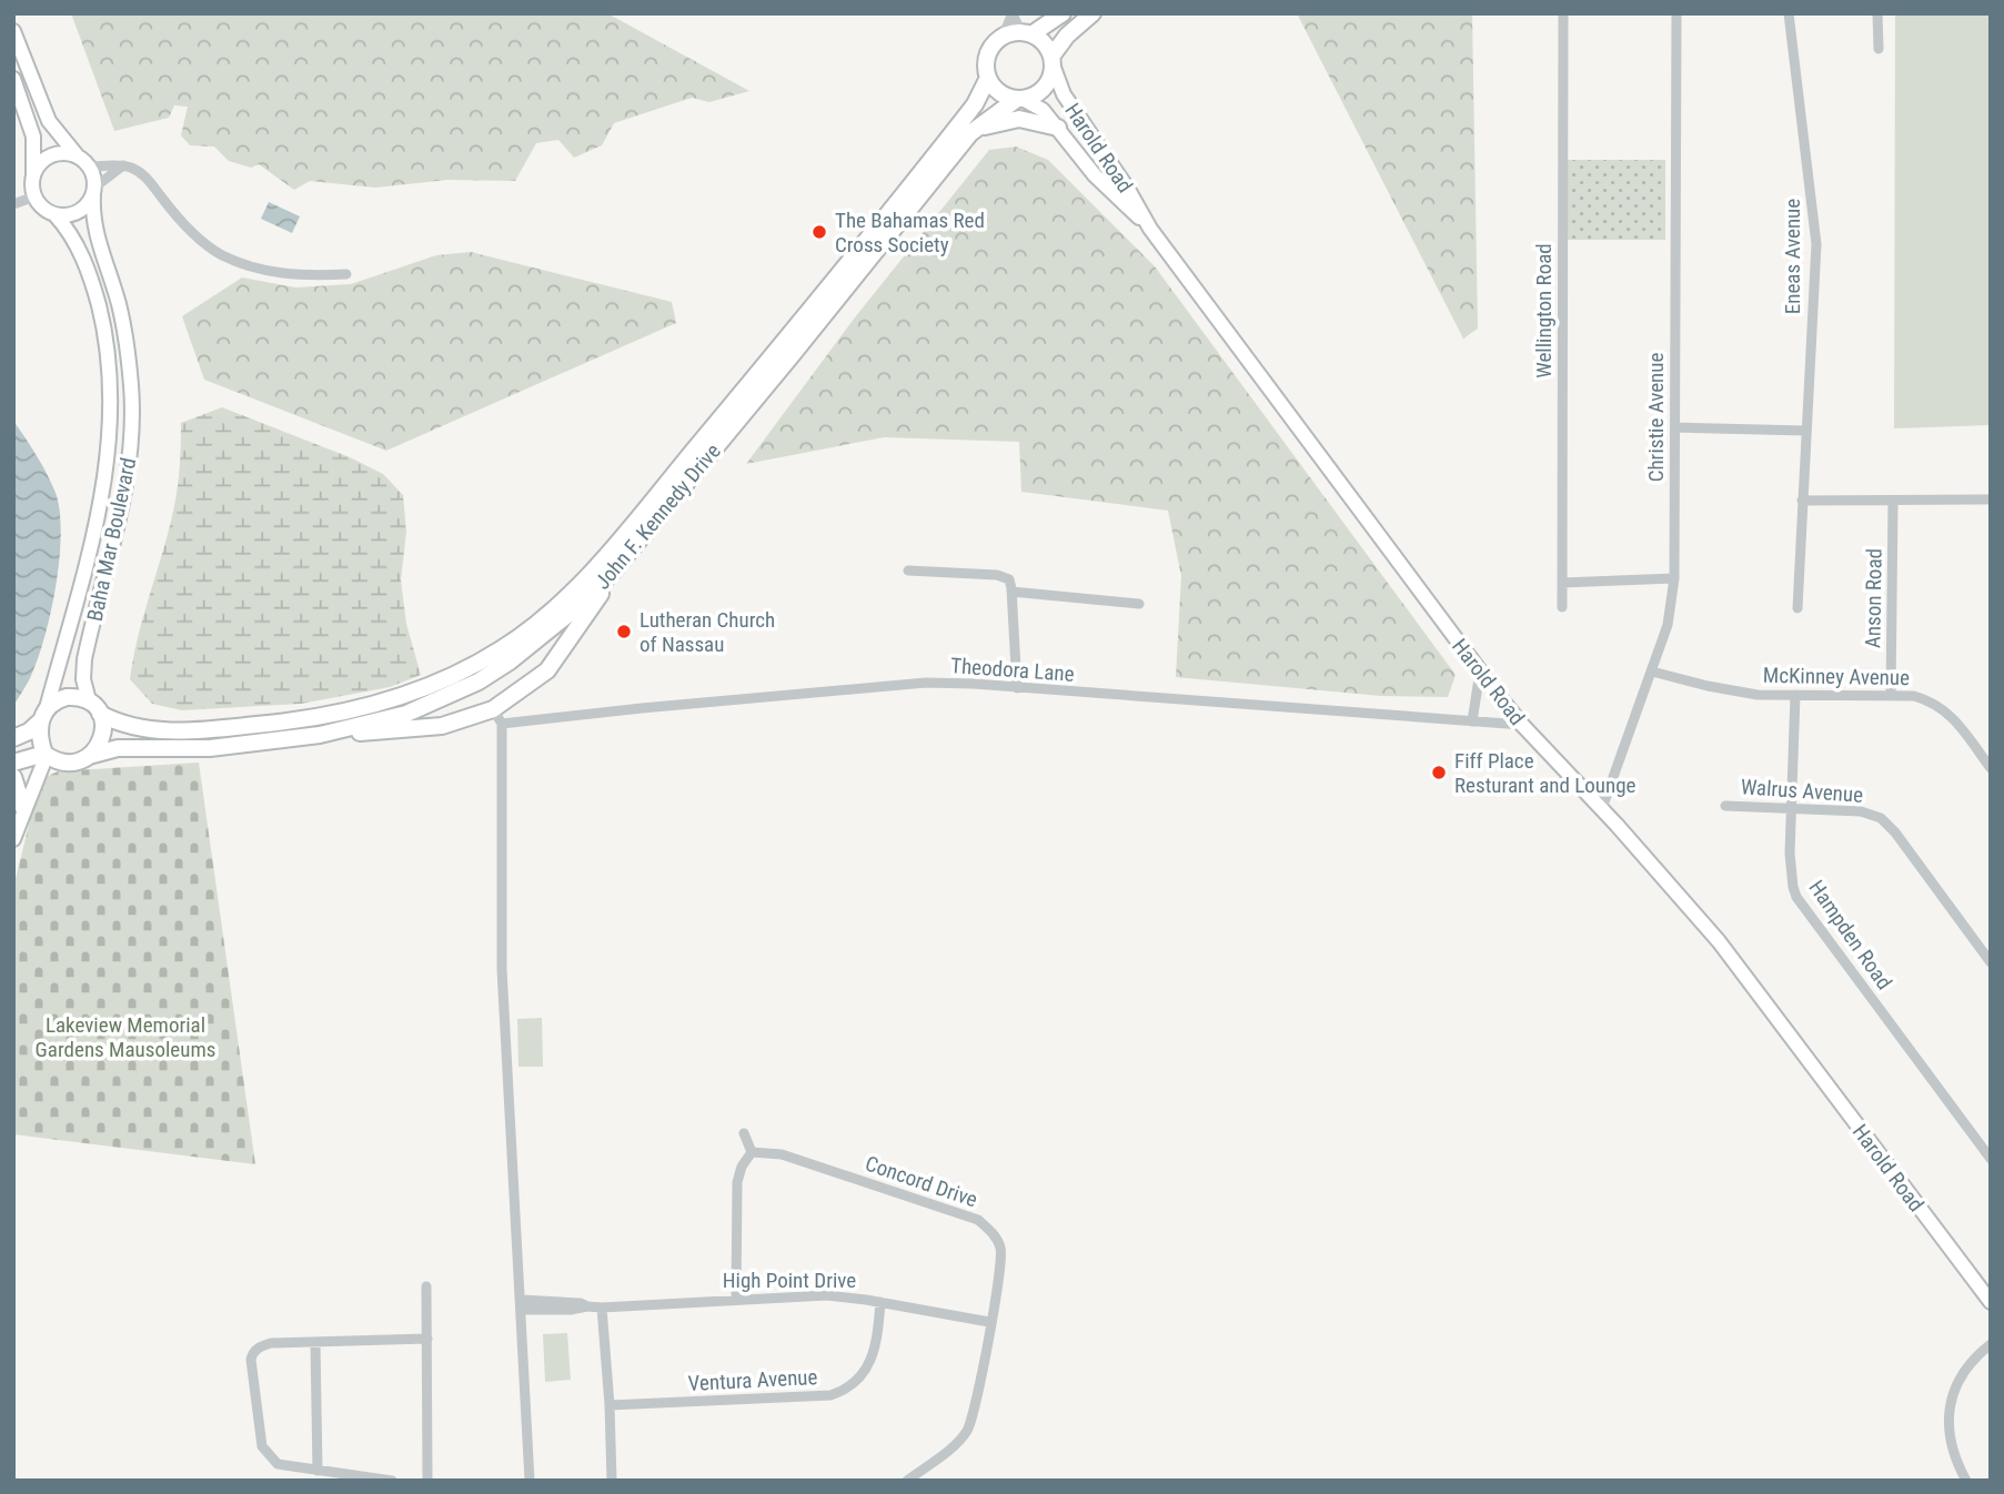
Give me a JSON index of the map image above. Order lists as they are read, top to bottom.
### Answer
{
  "streets": {
    "highway": ["John F. Kennedy Drive"],
    "main road": ["Harold Road", "Baha Mar Boulevard"],
    "street": [
      "Eneas Avenue",
      "Wellington Road",
      "Christie Avenue",
      "Anson Road",
      "Theodora Lane",
      "McKinney Avenue",
      "Walrus Avenue",
      "Hampden Road",
      "Concord Drive",
      "High Point Drive",
      "Ventura Avenue"
    ]
  },
  "crossings": [
    ["Harold Road", "Christie Avenue"],
    ["Harold Road", "John F. Kennedy Drive"],
    ["Harold Road", "Theodora Lane"],
    ["Christie Avenue", "McKinney Avenue"],
    ["John F. Kennedy Drive", "Baha Mar Boulevard"],
    ["Anson Road", "McKinney Avenue"],
    ["McKinney Avenue", "Hampden Road"],
    ["Walrus Avenue", "Hampden Road"],
    ["Concord Drive", "High Point Drive"],
    ["High Point Drive", "Ventura Avenue"]
  ],
  "parks": ["Lakeview Memorial Gardens Mausoleums"],
  "places": ["The Bahamas Red Cross Society", "Lutheran Church of Nassau", "Fiff Place Resturant and Lounge"]
}
